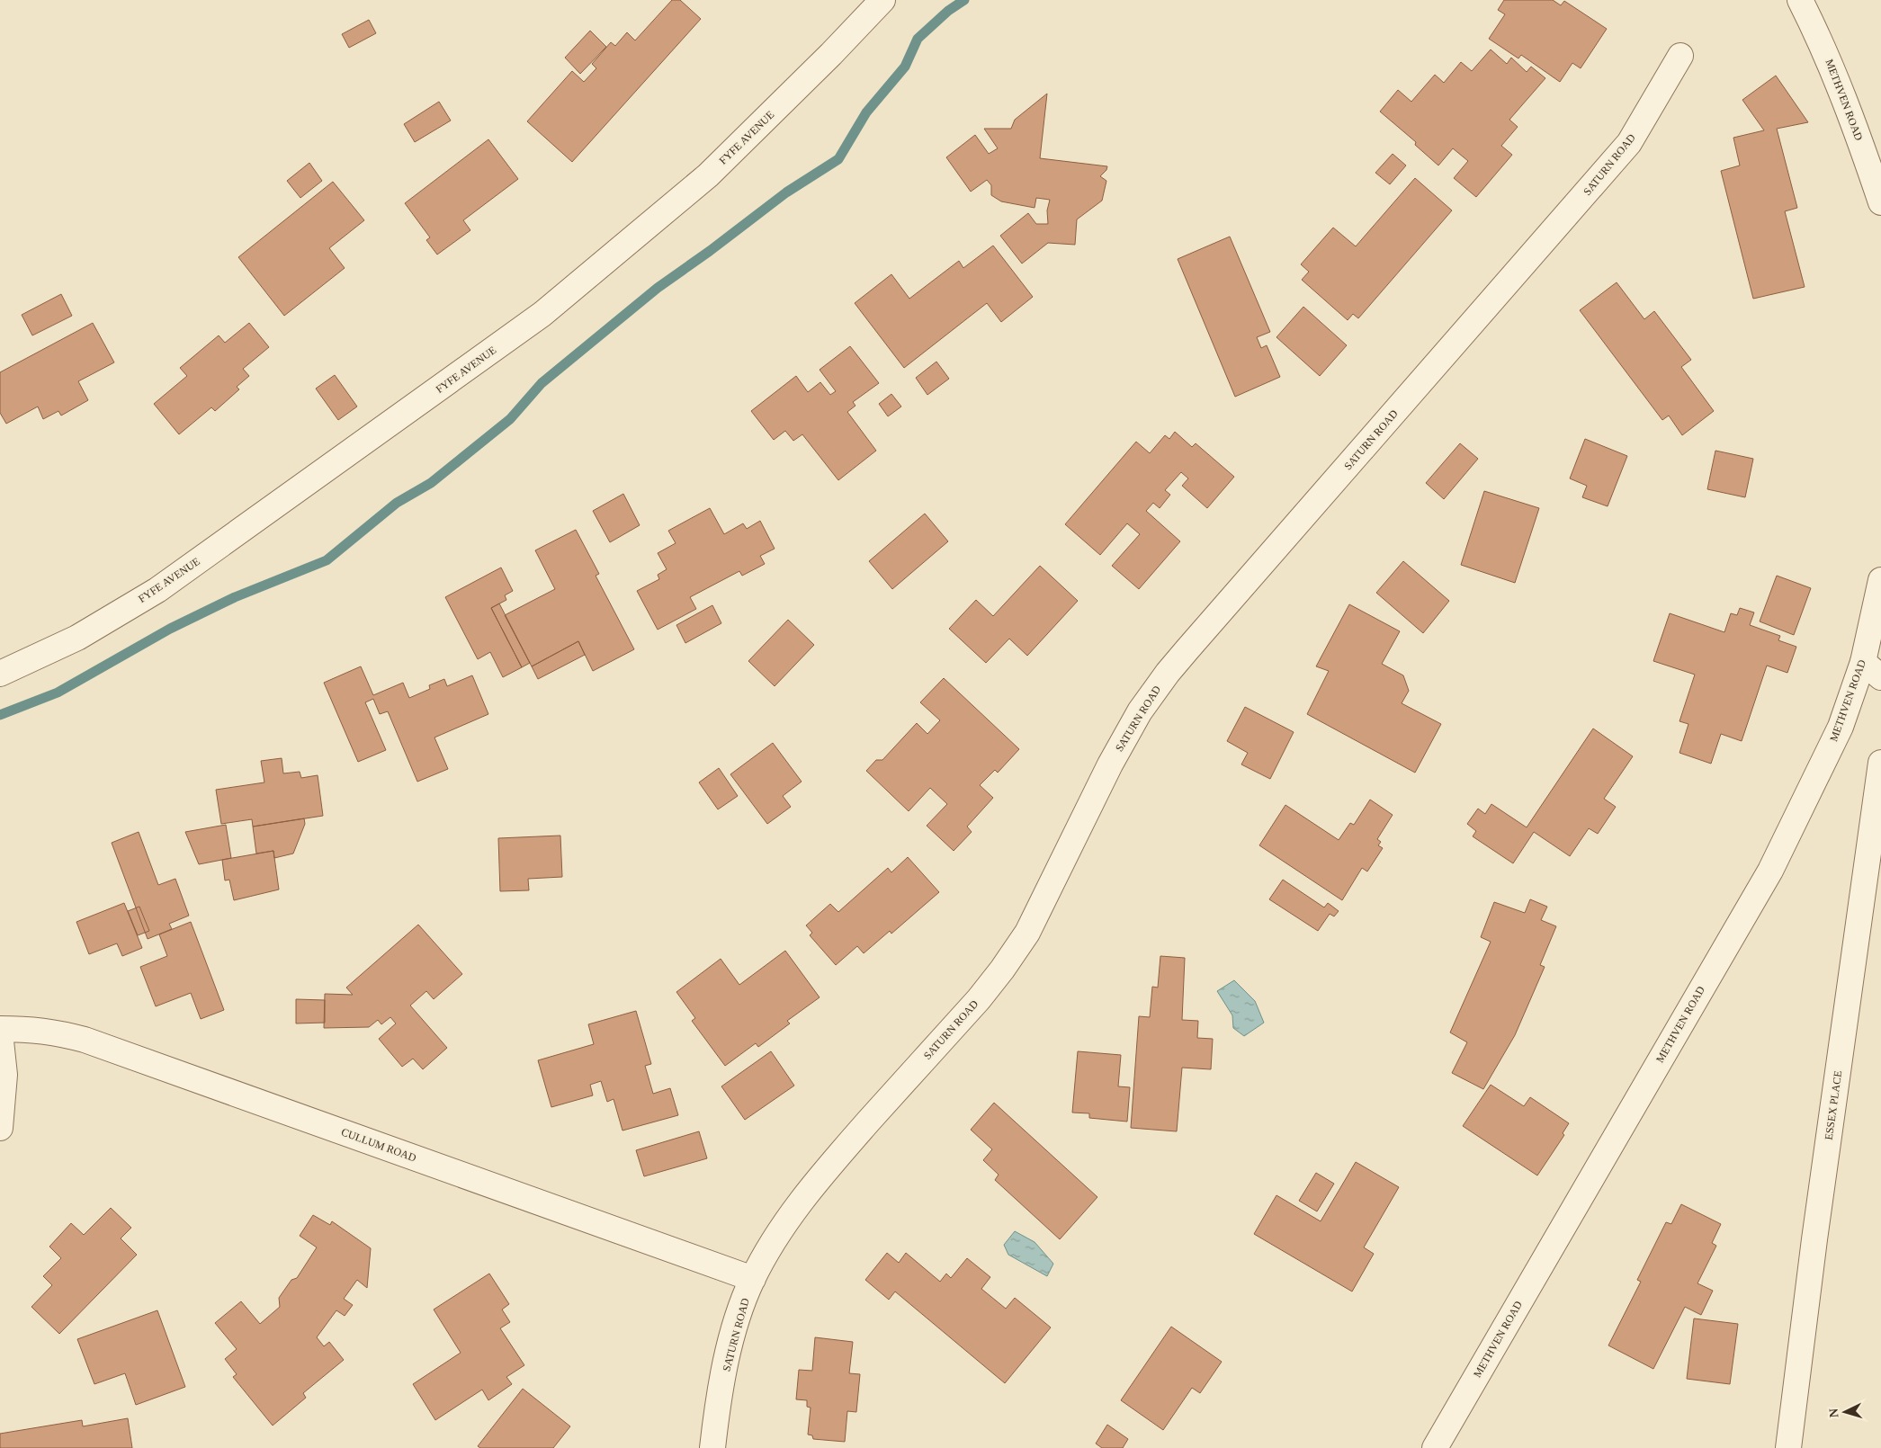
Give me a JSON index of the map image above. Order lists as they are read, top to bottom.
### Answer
{
  "streets": {
    "street": [
      "METHVEN ROAD",
      "FYFE AVENUE",
      "SATURN ROAD",
      "ESSEX PLACE",
      "CULLUM ROAD"
    ]
  },
  "crossings": [
    ["SATURN ROAD", "CULLUM ROAD"]
  ],
  "north": "left"
}
